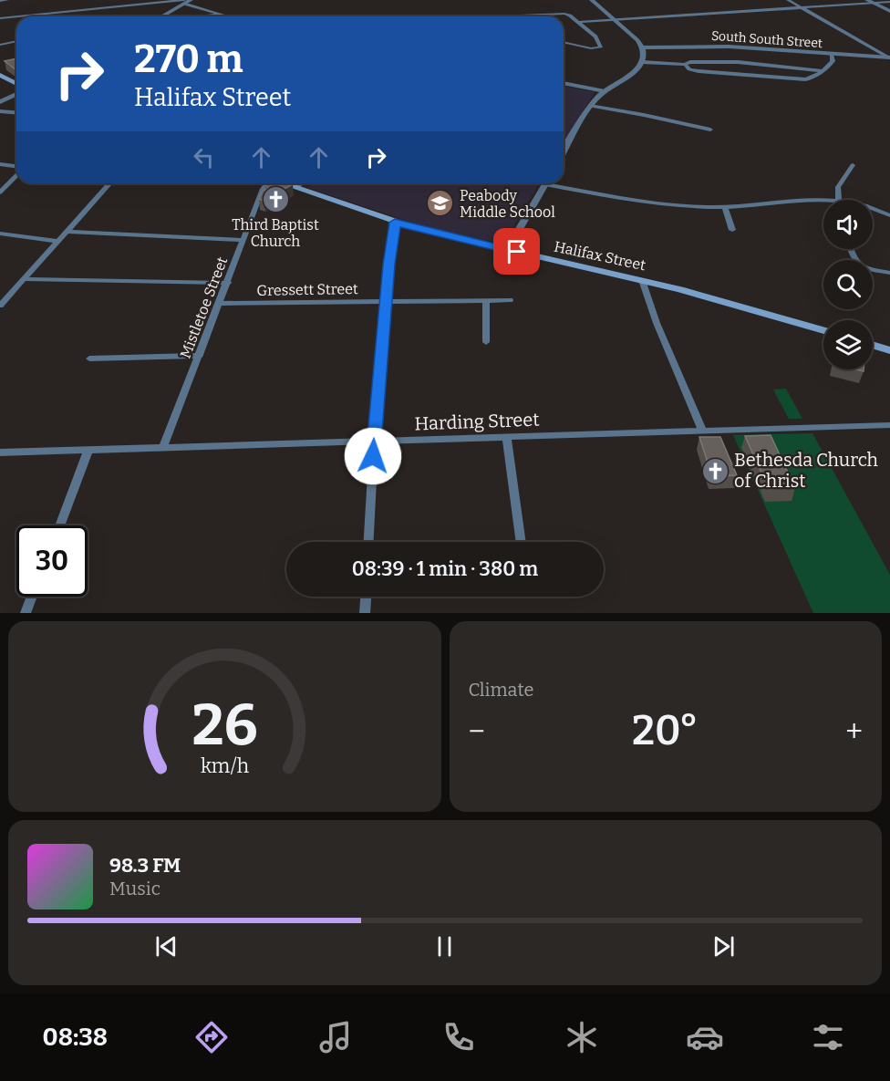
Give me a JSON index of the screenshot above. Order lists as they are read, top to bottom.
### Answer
{
  "streets": {
    "main road": ["Halifax Street"],
    "street": [
      "South South Street",
      "Gressett Street",
      "Mistletoe Street",
      "Harding Street"
    ]
  },
  "crossings": [
    ["Gressett Street", "Mistletoe Street"],
    ["Mistletoe Street", "Harding Street"]
  ],
  "places": {
    "church": ["Third Baptist Church", "Bethesda Church of Christ"],
    "school or university": ["Peabody Middle School"]
  },
  "page": {
    "turn": ["270 m", "Halifax Street"],
    "limit": "30",
    "trip": "08:39 · 1 min · 380 m",
    "tile": "Climate",
    "heat": ["−", "20°", "+"],
    "song": ["98.3 FM", "Music"],
    "tabs": "08:38",
    "gauge": ["26", "km/h"]
  }
}
